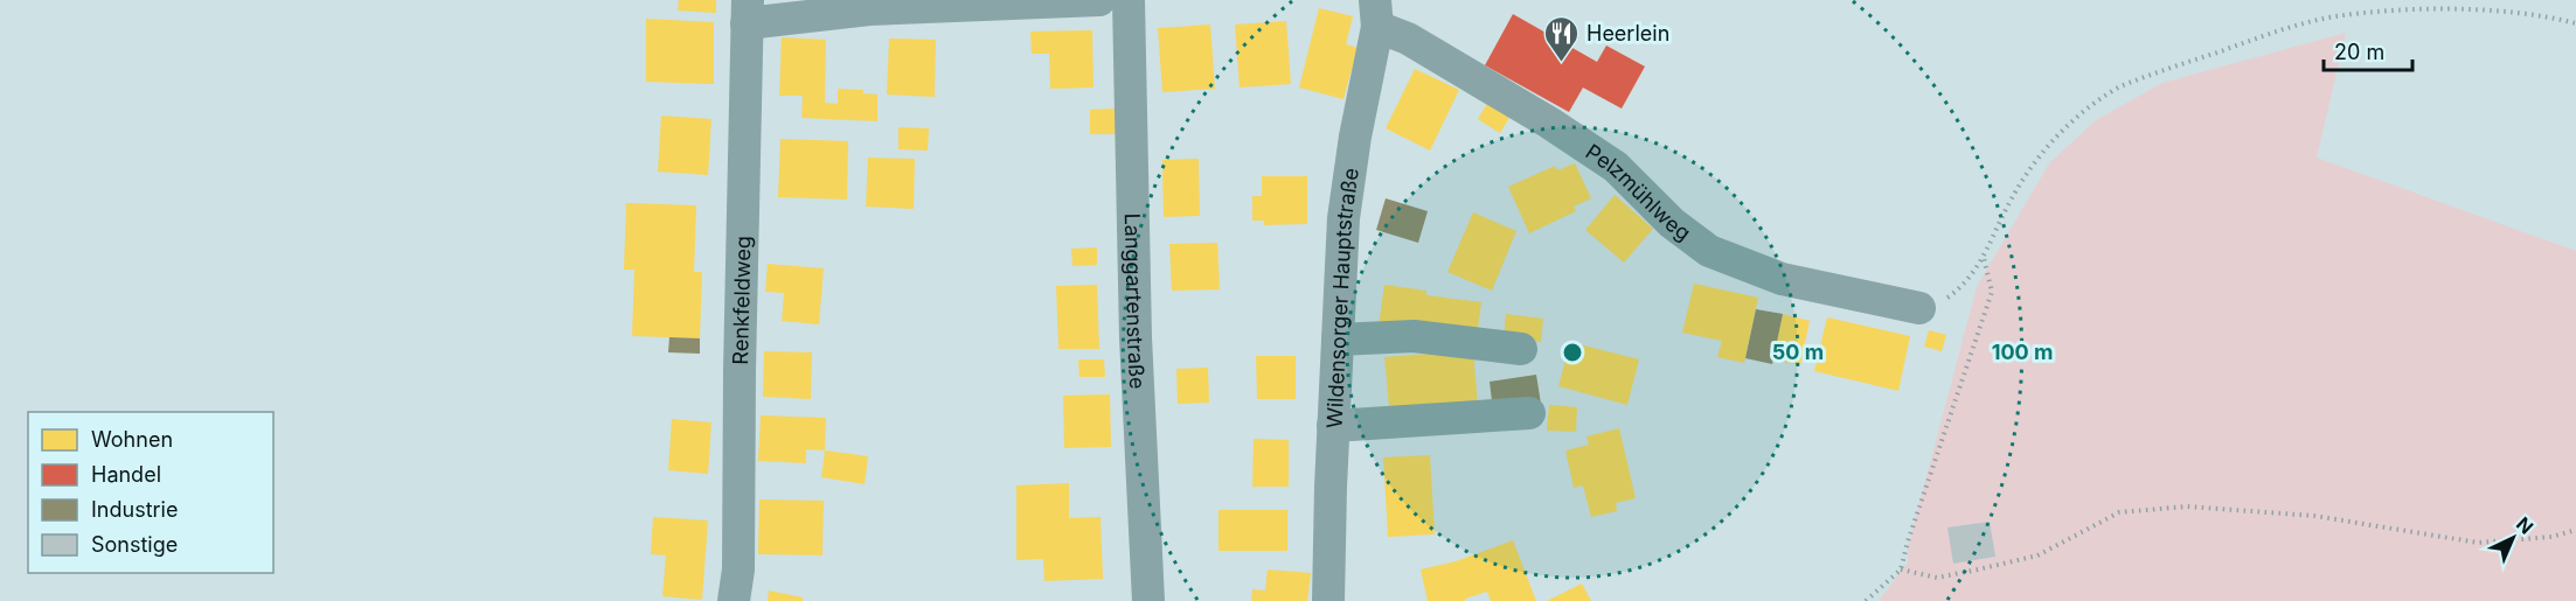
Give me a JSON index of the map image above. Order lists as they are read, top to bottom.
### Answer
{
  "streets": {
    "street": [
      "Pelzmühlweg",
      "Wildensorger Hauptstraße",
      "Renkfeldweg",
      "Langgartenstraße"
    ]
  },
  "crossings": [
    ["Pelzmühlweg", "Wildensorger Hauptstraße"]
  ],
  "places": {
    "restaurant": ["Heerlein"]
  },
  "legend": [
    "Wohnen",
    "Handel",
    "Industrie",
    "Sonstige"
  ],
  "scale_bar": "20 m",
  "north": "top right",
  "rings": ["50 m", "100 m"]
}
